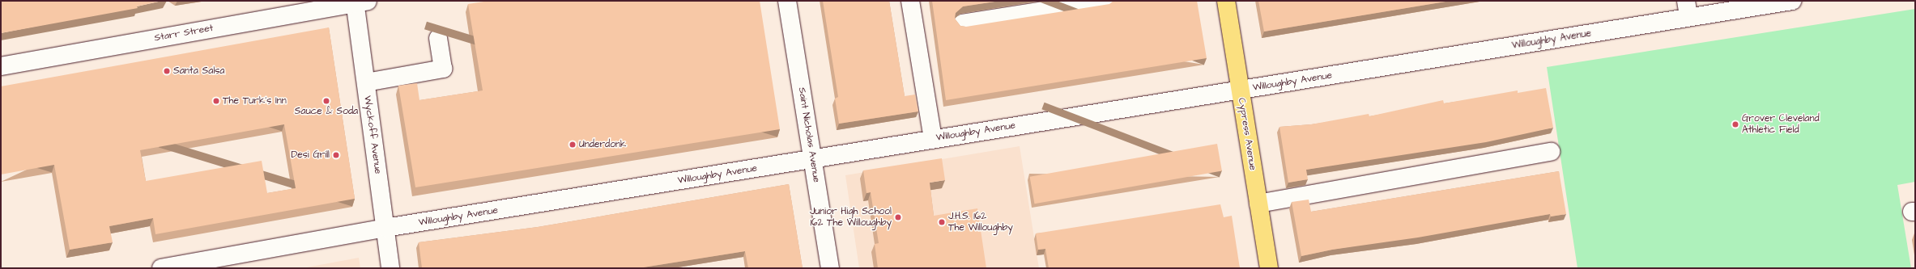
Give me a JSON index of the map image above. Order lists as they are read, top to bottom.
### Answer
{
  "streets": {
    "main road": ["Cypress Avenue"],
    "street": [
      "Starr Street",
      "Willoughby Avenue",
      "Wyckoff Avenue",
      "Saint Nicholas Avenue"
    ]
  },
  "crossings": [
    ["Starr Street", "Wyckoff Avenue"],
    ["Willoughby Avenue", "Cypress Avenue"],
    ["Willoughby Avenue", "Wyckoff Avenue"],
    ["Willoughby Avenue", "Saint Nicholas Avenue"]
  ],
  "places": [
    "Santa Salsa",
    "The Turk's Inn",
    "Sauce & Soda",
    "Grover Cleveland Athletic Field",
    "Underdonk",
    "Desi Grill",
    "Junior High School 162 The Willoughby",
    "J.H.S. 162 The Willoughby"
  ]
}
